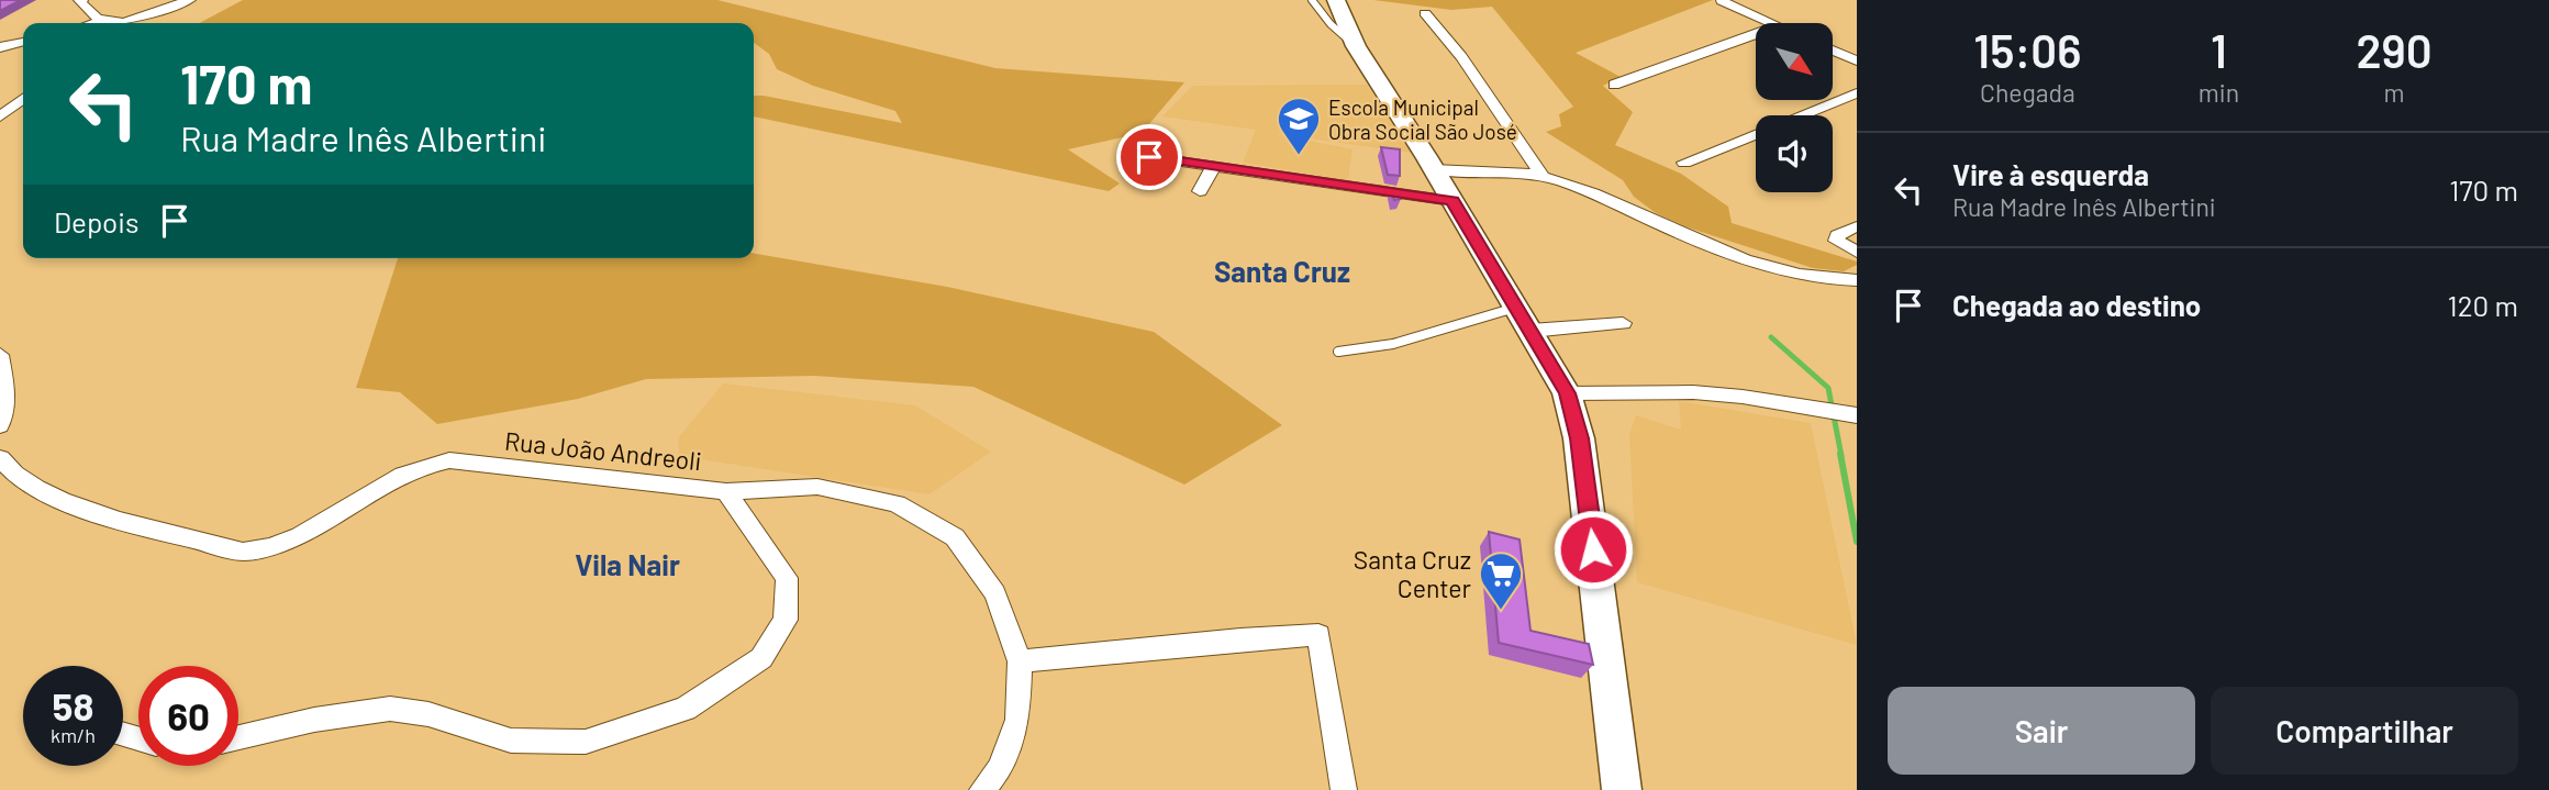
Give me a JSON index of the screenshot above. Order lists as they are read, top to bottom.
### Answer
{
  "streets": {
    "street": ["Rua João Andreoli"]
  },
  "districts": ["Santa Cruz", "Vila Nair"],
  "places": {
    "school or university": ["Escola Municipal Obra Social São José"],
    "supermarket": ["Santa Cruz Center"]
  },
  "north": "bottom right",
  "page": {
    "eta": [
      "15:06",
      "Chegada",
      "1",
      "min",
      "290",
      "m"
    ],
    "turn": ["170 m", "Rua Madre Inês Albertini"],
    "list": [
      {
        "name": "Vire à esquerda",
        "note": "Rua Madre Inês Albertini",
        "value": "170 m"
      },
      {
        "name": "Chegada ao destino",
        "value": "120 m"
      }
    ],
    "then": "Depois",
    "speed": "58 km/h",
    "limit": "60",
    "buttons": ["Sair", "Compartilhar"]
  }
}
